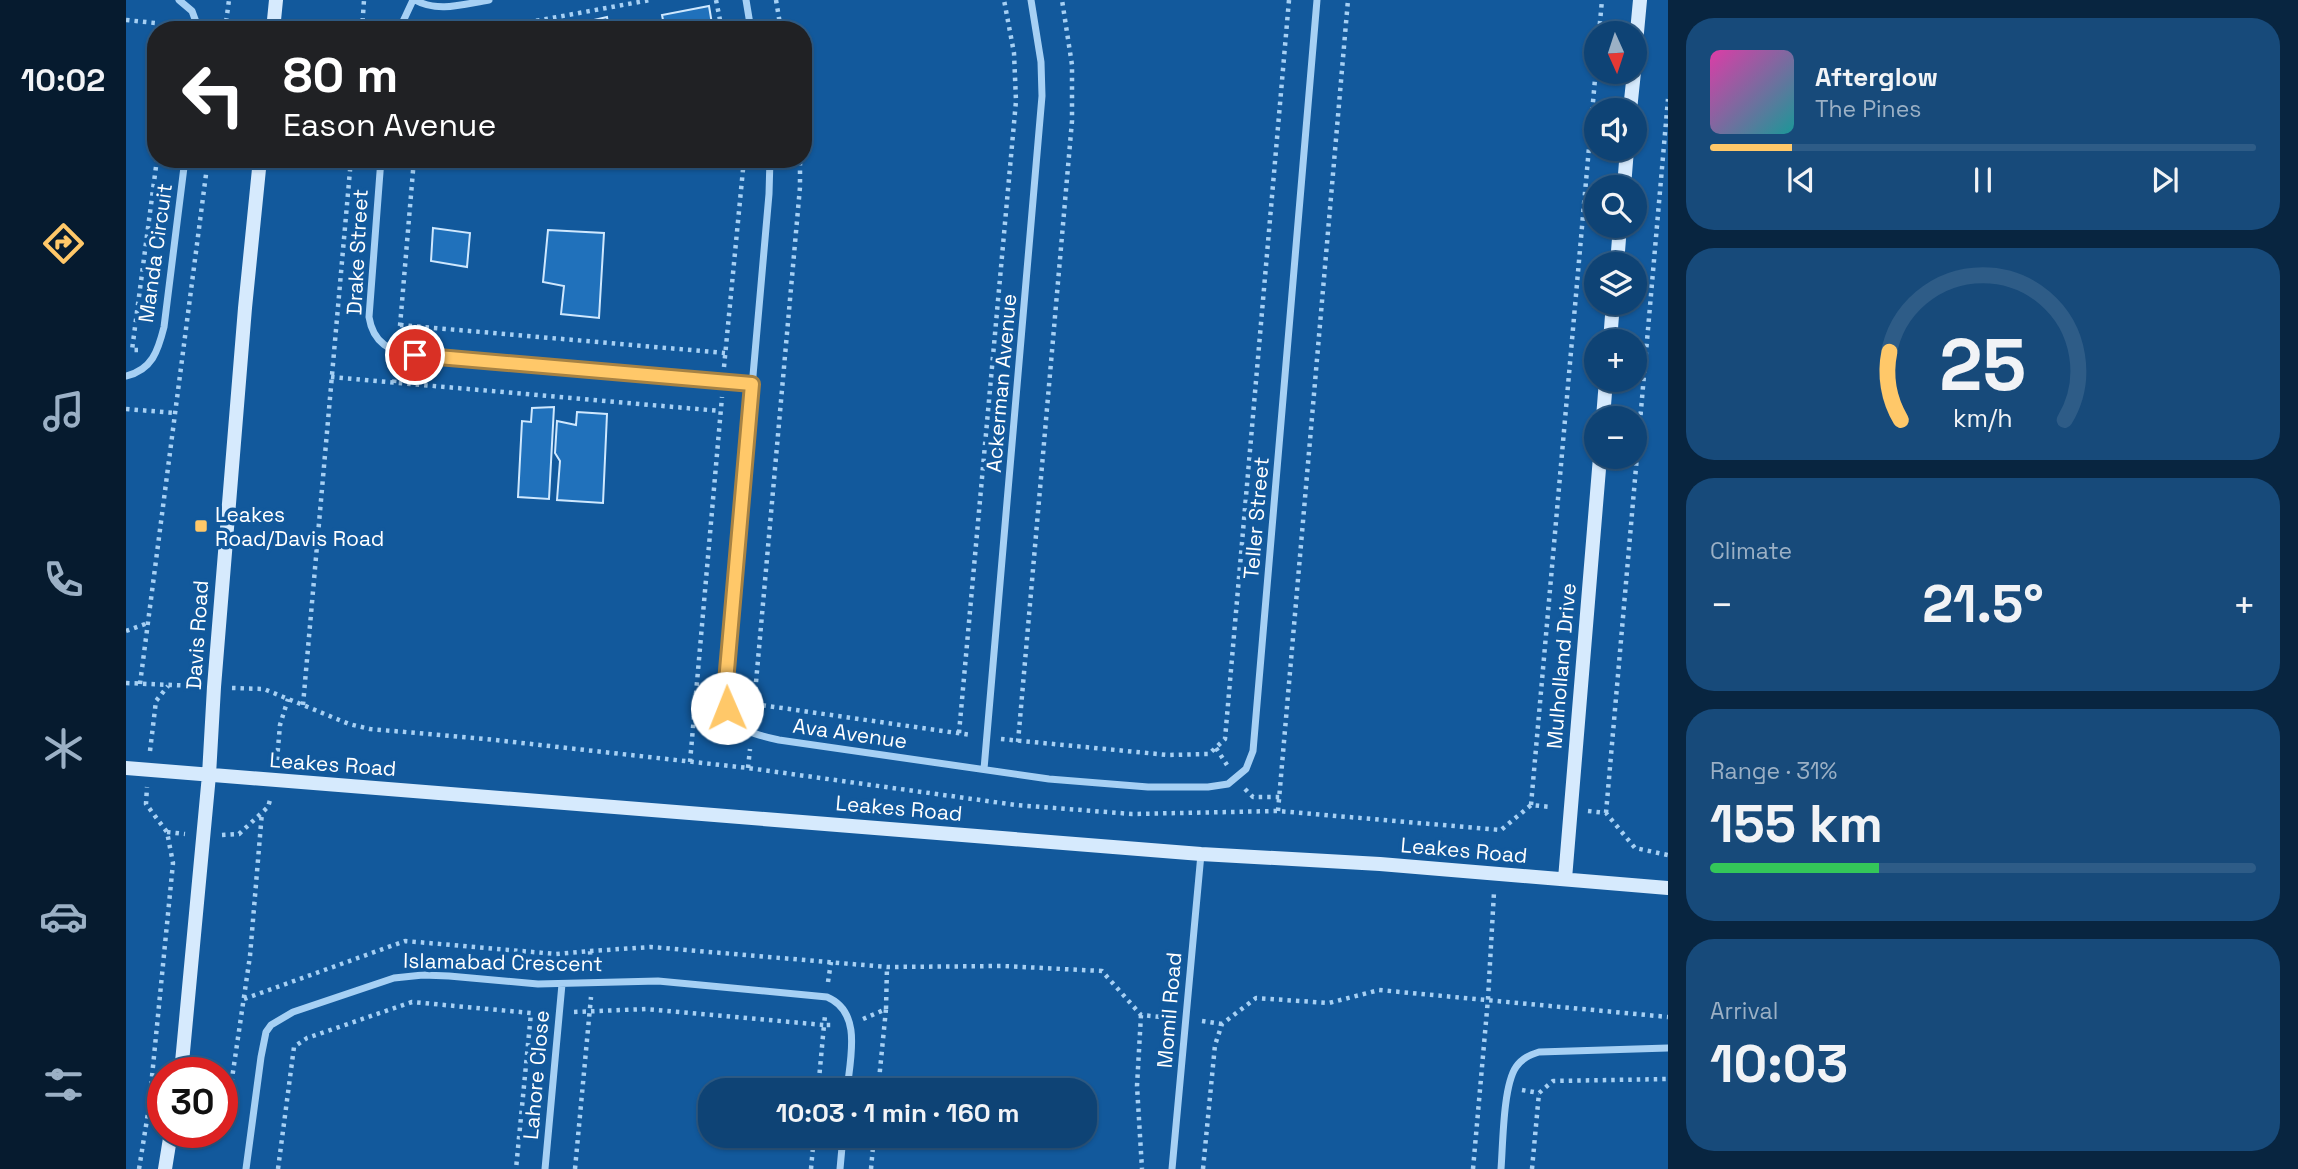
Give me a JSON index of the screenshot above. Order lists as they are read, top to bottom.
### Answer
{
  "streets": {
    "street": [
      "Drake Street",
      "Manda Circuit",
      "Ackerman Avenue",
      "Teller Street",
      "Davis Road",
      "Mulholland Drive",
      "Ava Avenue",
      "Leakes Road",
      "Islamabad Crescent",
      "Momil Road",
      "Lahore Close"
    ]
  },
  "crossings": [
    ["Ackerman Avenue", "Teller Street"],
    ["Ackerman Avenue", "Ava Avenue"],
    ["Teller Street", "Ava Avenue"],
    ["Davis Road", "Leakes Road"],
    ["Mulholland Drive", "Leakes Road"],
    ["Leakes Road", "Momil Road"],
    ["Islamabad Crescent", "Lahore Close"]
  ],
  "places": {
    "transit": ["Leakes Road/Davis Road"]
  },
  "north": "bottom",
  "page": {
    "tabs": "10:02",
    "map_buttons": ["+", "−"],
    "turn": ["80 m", "Eason Avenue"],
    "song": ["Afterglow", "The Pines"],
    "tile": [
      "Climate",
      ["Range · 31%", "155 km"],
      ["Arrival", "10:03"]
    ],
    "heat": ["−", "21.5°", "+"],
    "limit": "30",
    "trip": "10:03 · 1 min · 160 m",
    "gauge": ["25", "km/h"]
  }
}
